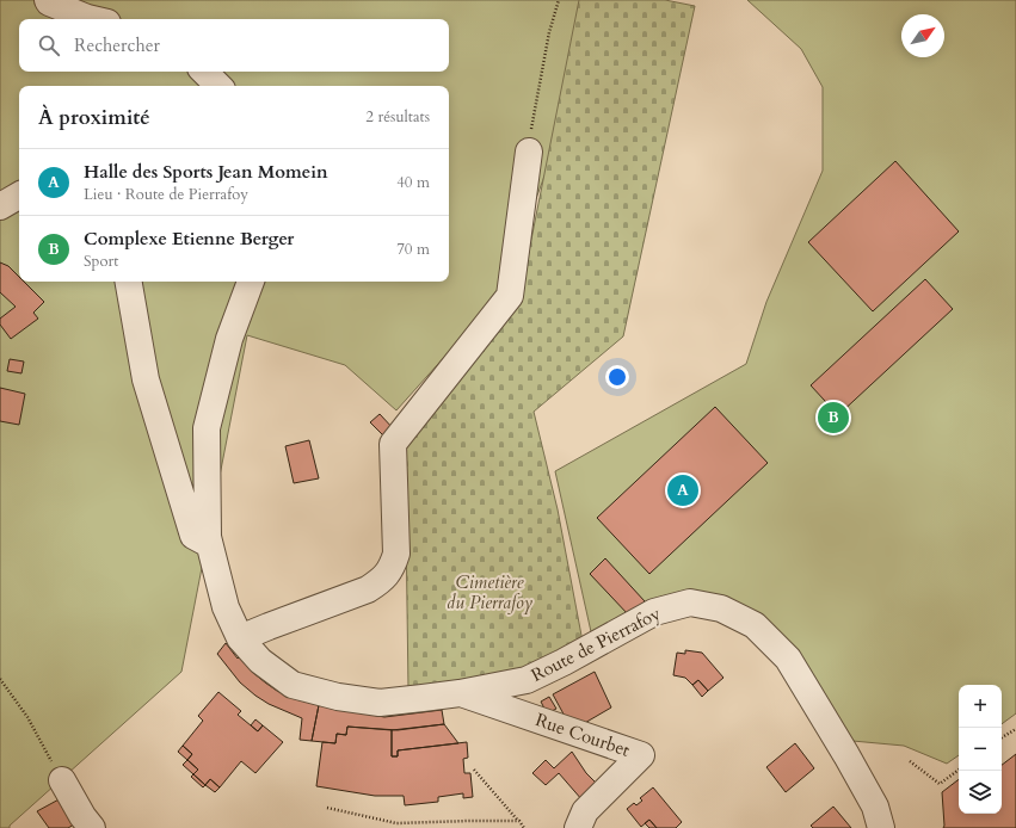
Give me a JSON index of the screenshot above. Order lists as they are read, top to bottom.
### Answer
{
  "streets": {
    "street": ["Route de Pierrafoy", "Rue Courbet"]
  },
  "crossings": [
    ["Route de Pierrafoy", "Rue Courbet"]
  ],
  "parks": ["Cimetière du Pierrafoy"],
  "north": "top right",
  "page": {
    "search": "Rechercher",
    "heading": ["À proximité", "2 résultats"],
    "list": [
      {
        "mark": "A",
        "name": "Halle des Sports Jean Momein",
        "note": "Lieu · Route de Pierrafoy",
        "value": "40 m"
      },
      {
        "mark": "B",
        "name": "Complexe Etienne Berger",
        "note": "Sport",
        "value": "70 m"
      }
    ],
    "pins": ["B", "A"],
    "map_buttons": ["+", "−"]
  }
}
